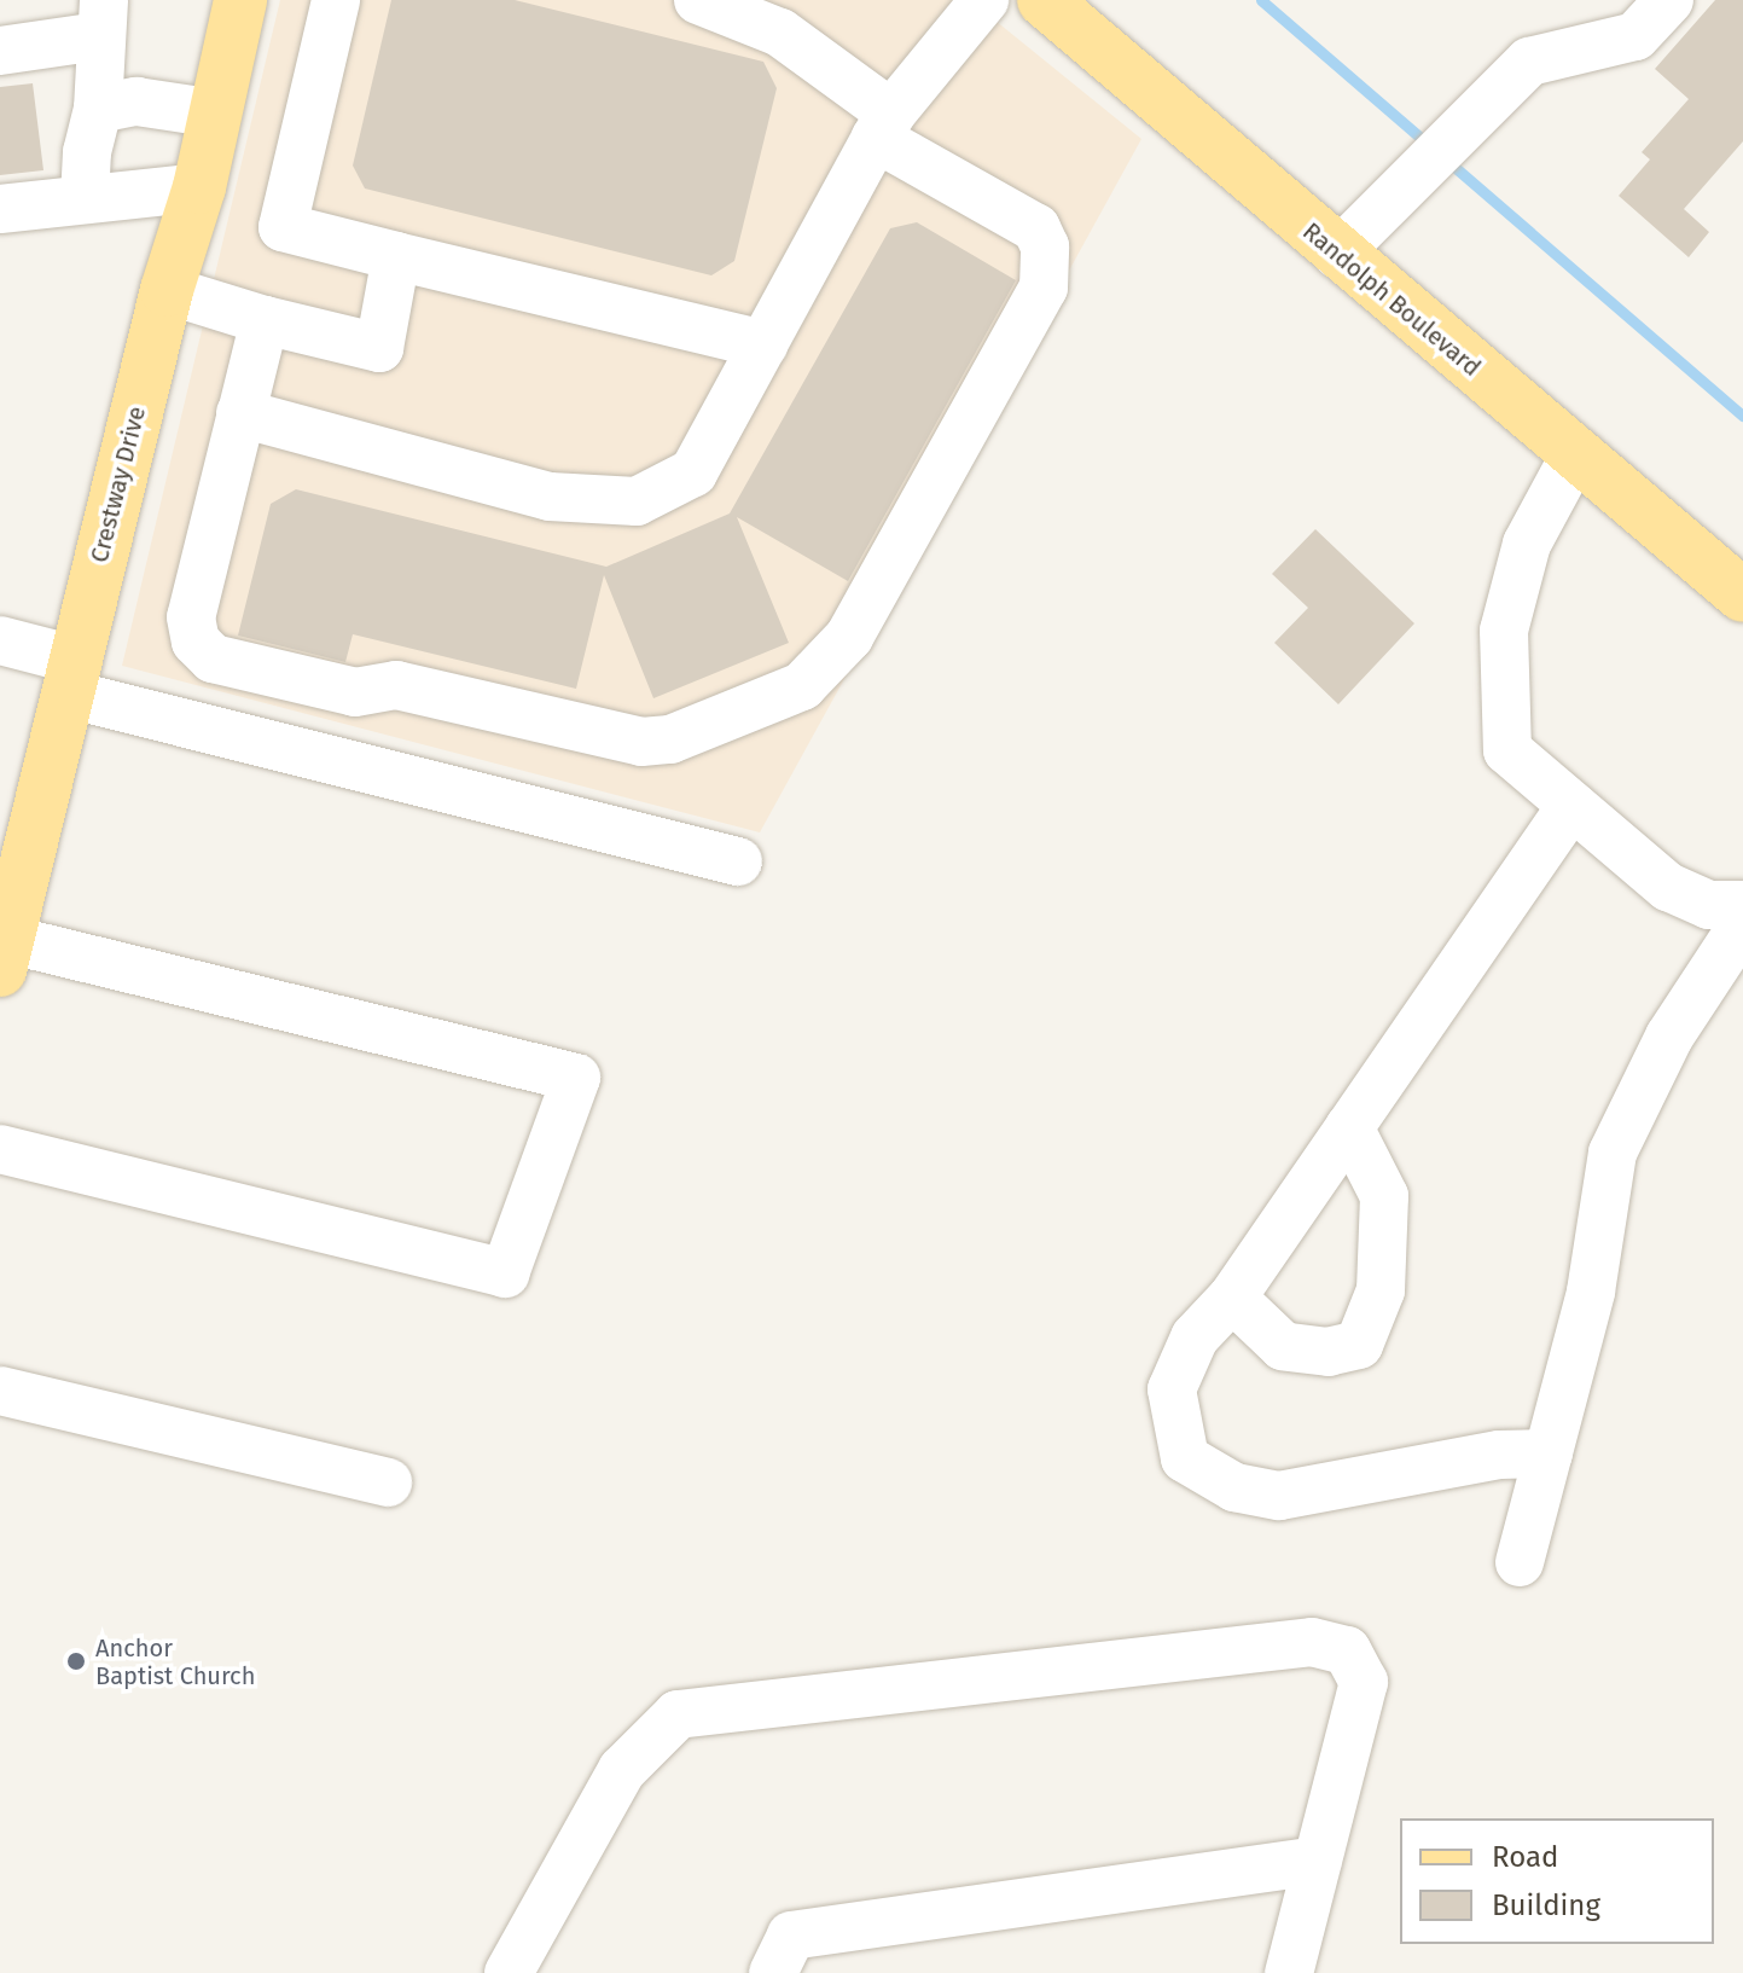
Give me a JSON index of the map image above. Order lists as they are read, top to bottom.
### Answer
{
  "streets": {
    "main road": ["Randolph Boulevard", "Crestway Drive"]
  },
  "places": ["Anchor Baptist Church"],
  "legend": ["Road", "Building"]
}
